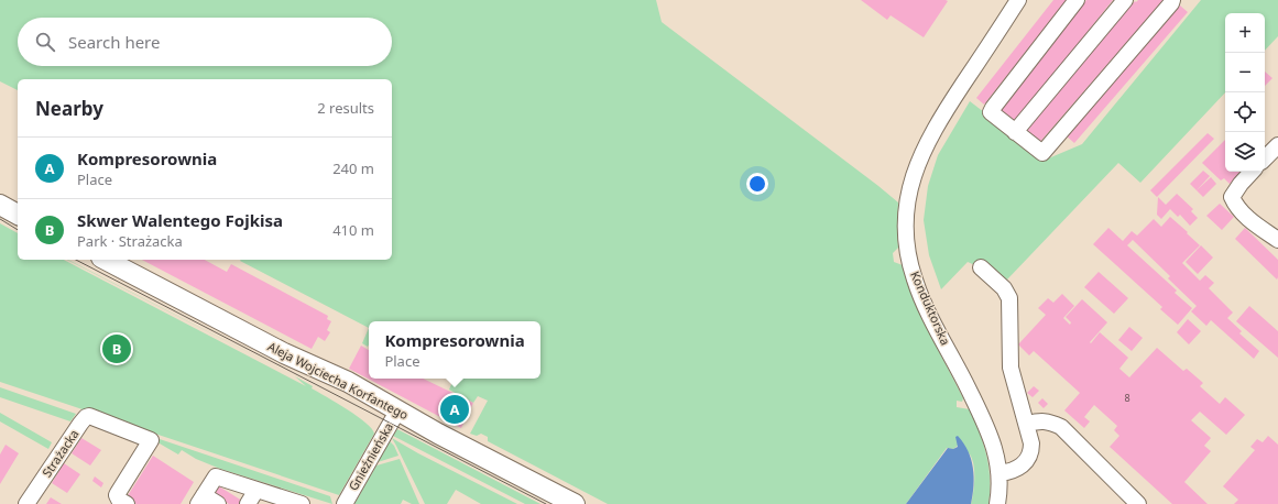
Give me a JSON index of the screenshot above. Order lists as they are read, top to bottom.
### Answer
{
  "streets": {
    "main road": ["Aleja Wojciecha Korfantego"],
    "street": ["Konduktorska", "Strażacka", "Gnieźnieńska"]
  },
  "crossings": [
    ["Aleja Wojciecha Korfantego", "Gnieźnieńska"]
  ],
  "house_numbers": ["8"],
  "page": {
    "map_buttons": ["+", "−"],
    "search": "Search here",
    "heading": ["Nearby", "2 results"],
    "list": [
      {
        "mark": "A",
        "name": "Kompresorownia",
        "note": "Place",
        "value": "240 m"
      },
      {
        "mark": "B",
        "name": "Skwer Walentego Fojkisa",
        "note": "Park · Strażacka",
        "value": "410 m"
      }
    ],
    "popup": ["Kompresorownia", "Place"],
    "pins": ["B", "A"]
  }
}
